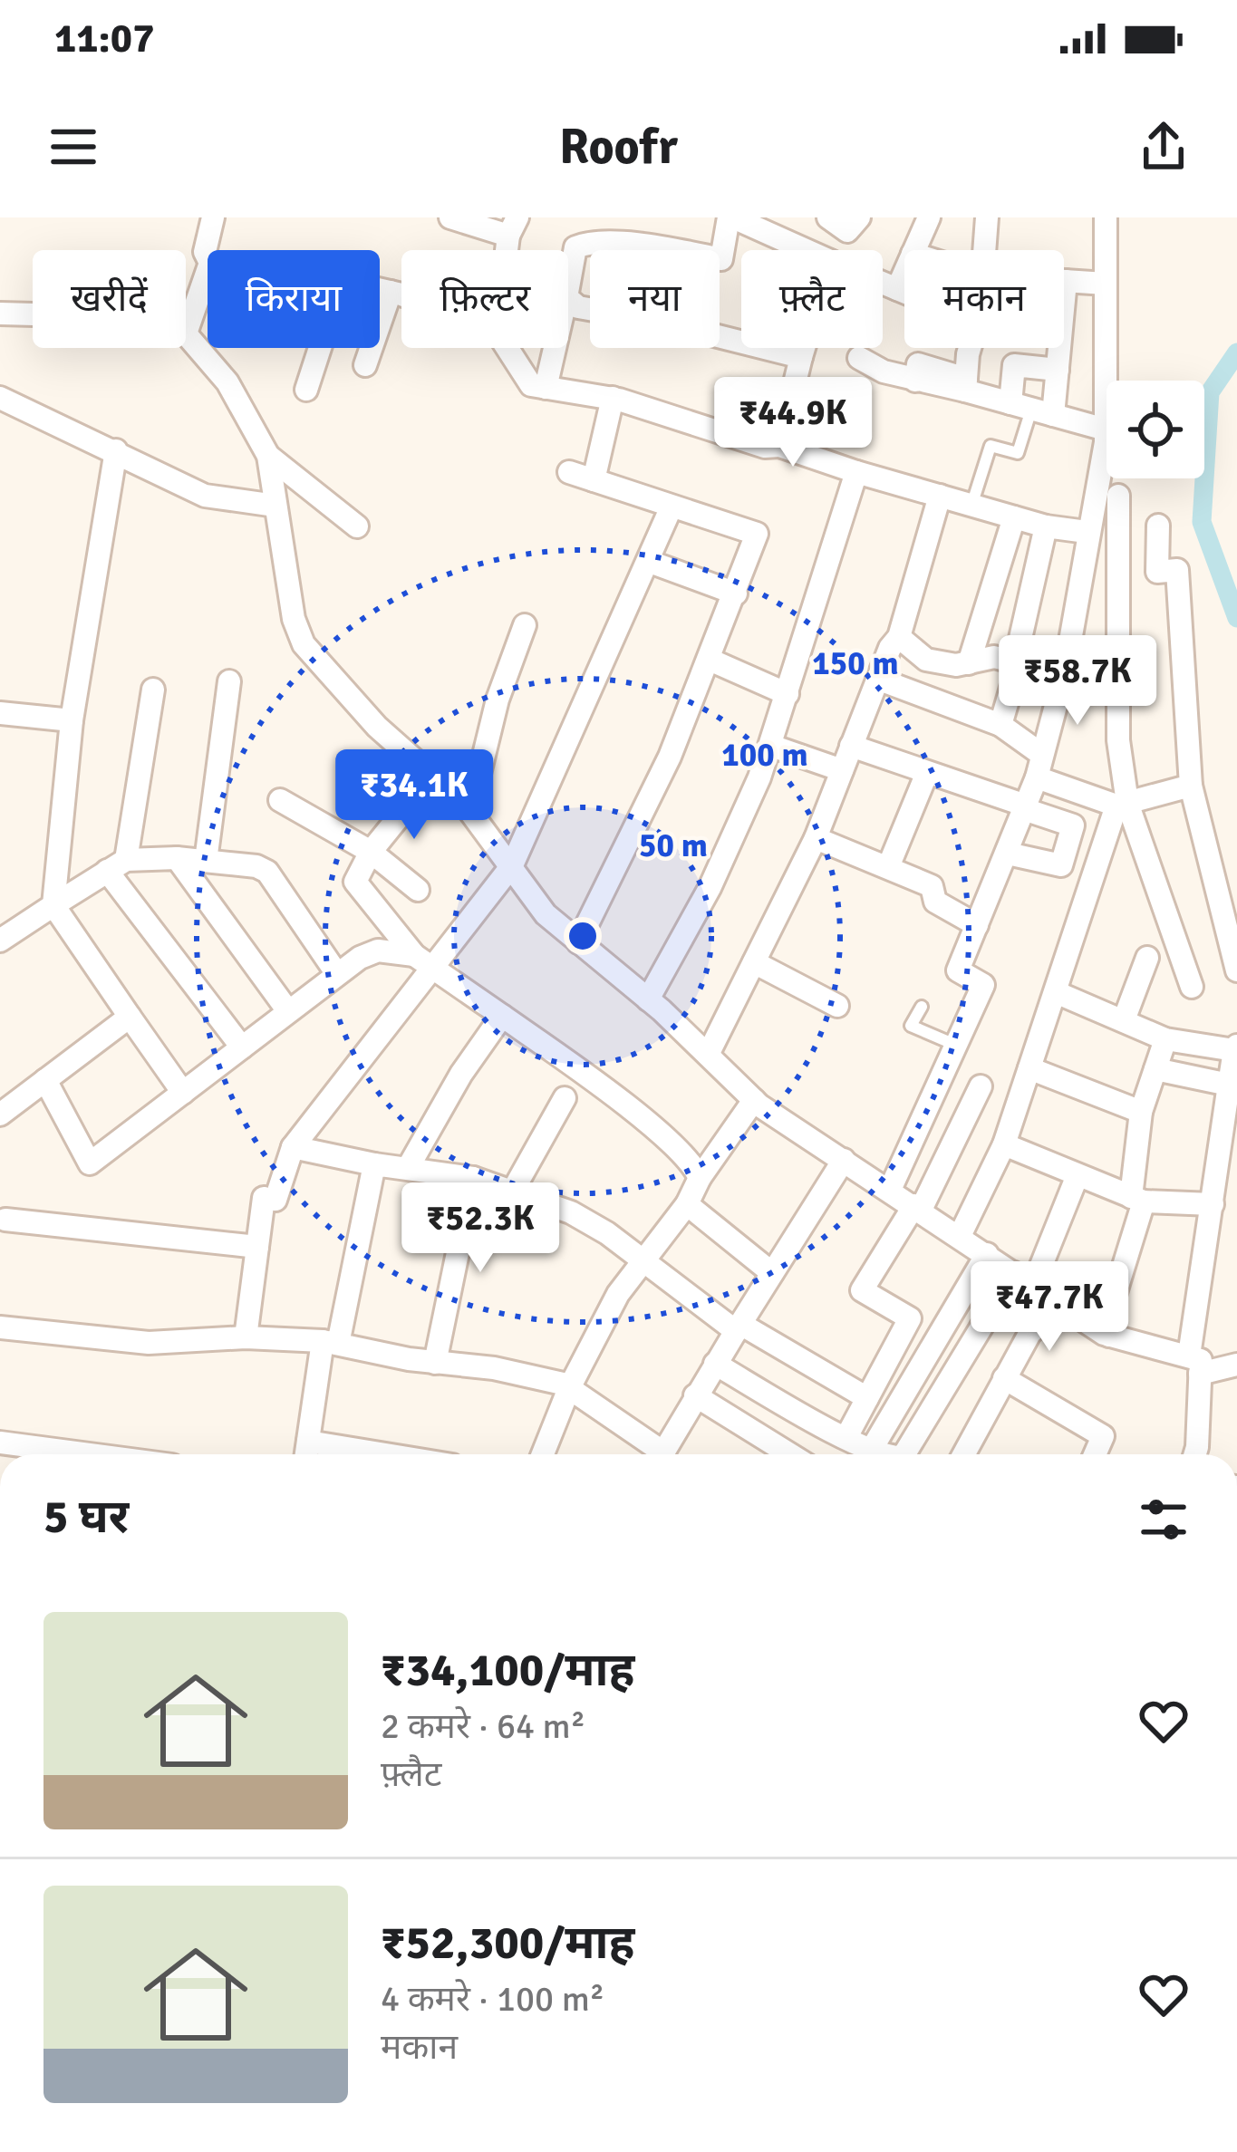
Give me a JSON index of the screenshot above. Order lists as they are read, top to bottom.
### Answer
{
  "page": {
    "status": "11:07",
    "header": "Roofr",
    "chip": [
      "खरीदें",
      "किराया",
      "फ़िल्टर",
      "नया",
      "फ़्लैट",
      "मकान"
    ],
    "price": [
      "₹44.9K",
      "₹58.7K",
      "₹34.1K",
      "₹52.3K",
      "₹47.7K"
    ],
    "heading": "5 घर",
    "list": [
      {
        "name": "₹34,100/माह",
        "note": "2 कमरे · 64 m² · फ़्लैट"
      },
      {
        "name": "₹52,300/माह",
        "note": "4 कमरे · 100 m² · मकान"
      }
    ]
  },
  "rings": ["150 m", "100 m", "50 m"]
}
